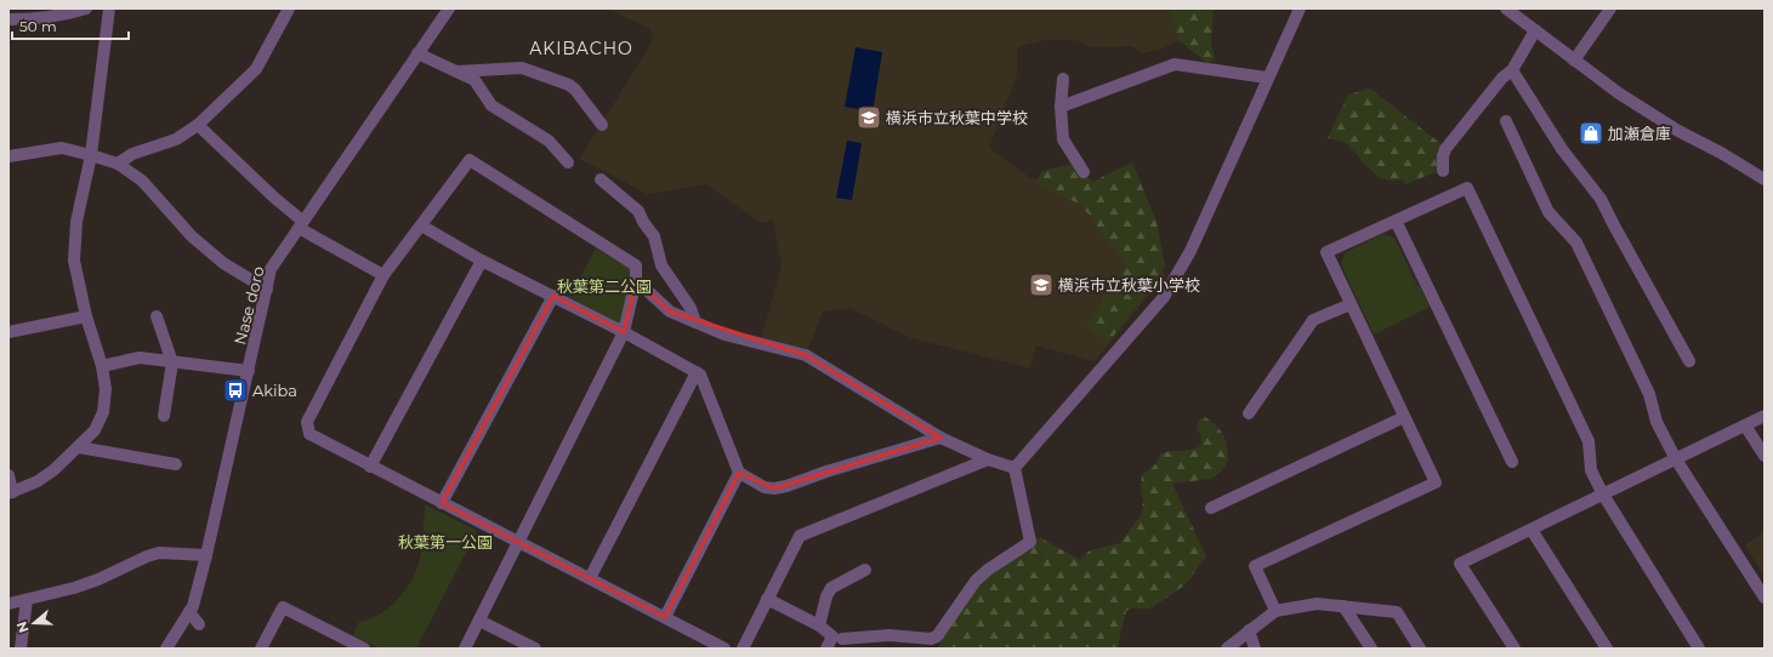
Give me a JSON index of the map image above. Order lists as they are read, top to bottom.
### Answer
{
  "streets": {
    "street": ["Nase doro"]
  },
  "districts": ["AKIBACHO"],
  "parks": ["秋葉第二公園", "秋葉第一公園"],
  "places": {
    "school or university": ["横浜市立秋葉中学校", "横浜市立秋葉小学校"],
    "shop": ["加瀬倉庫"],
    "bus stop": ["Akiba"]
  },
  "scale_bar": "50 m",
  "north": "left"
}
